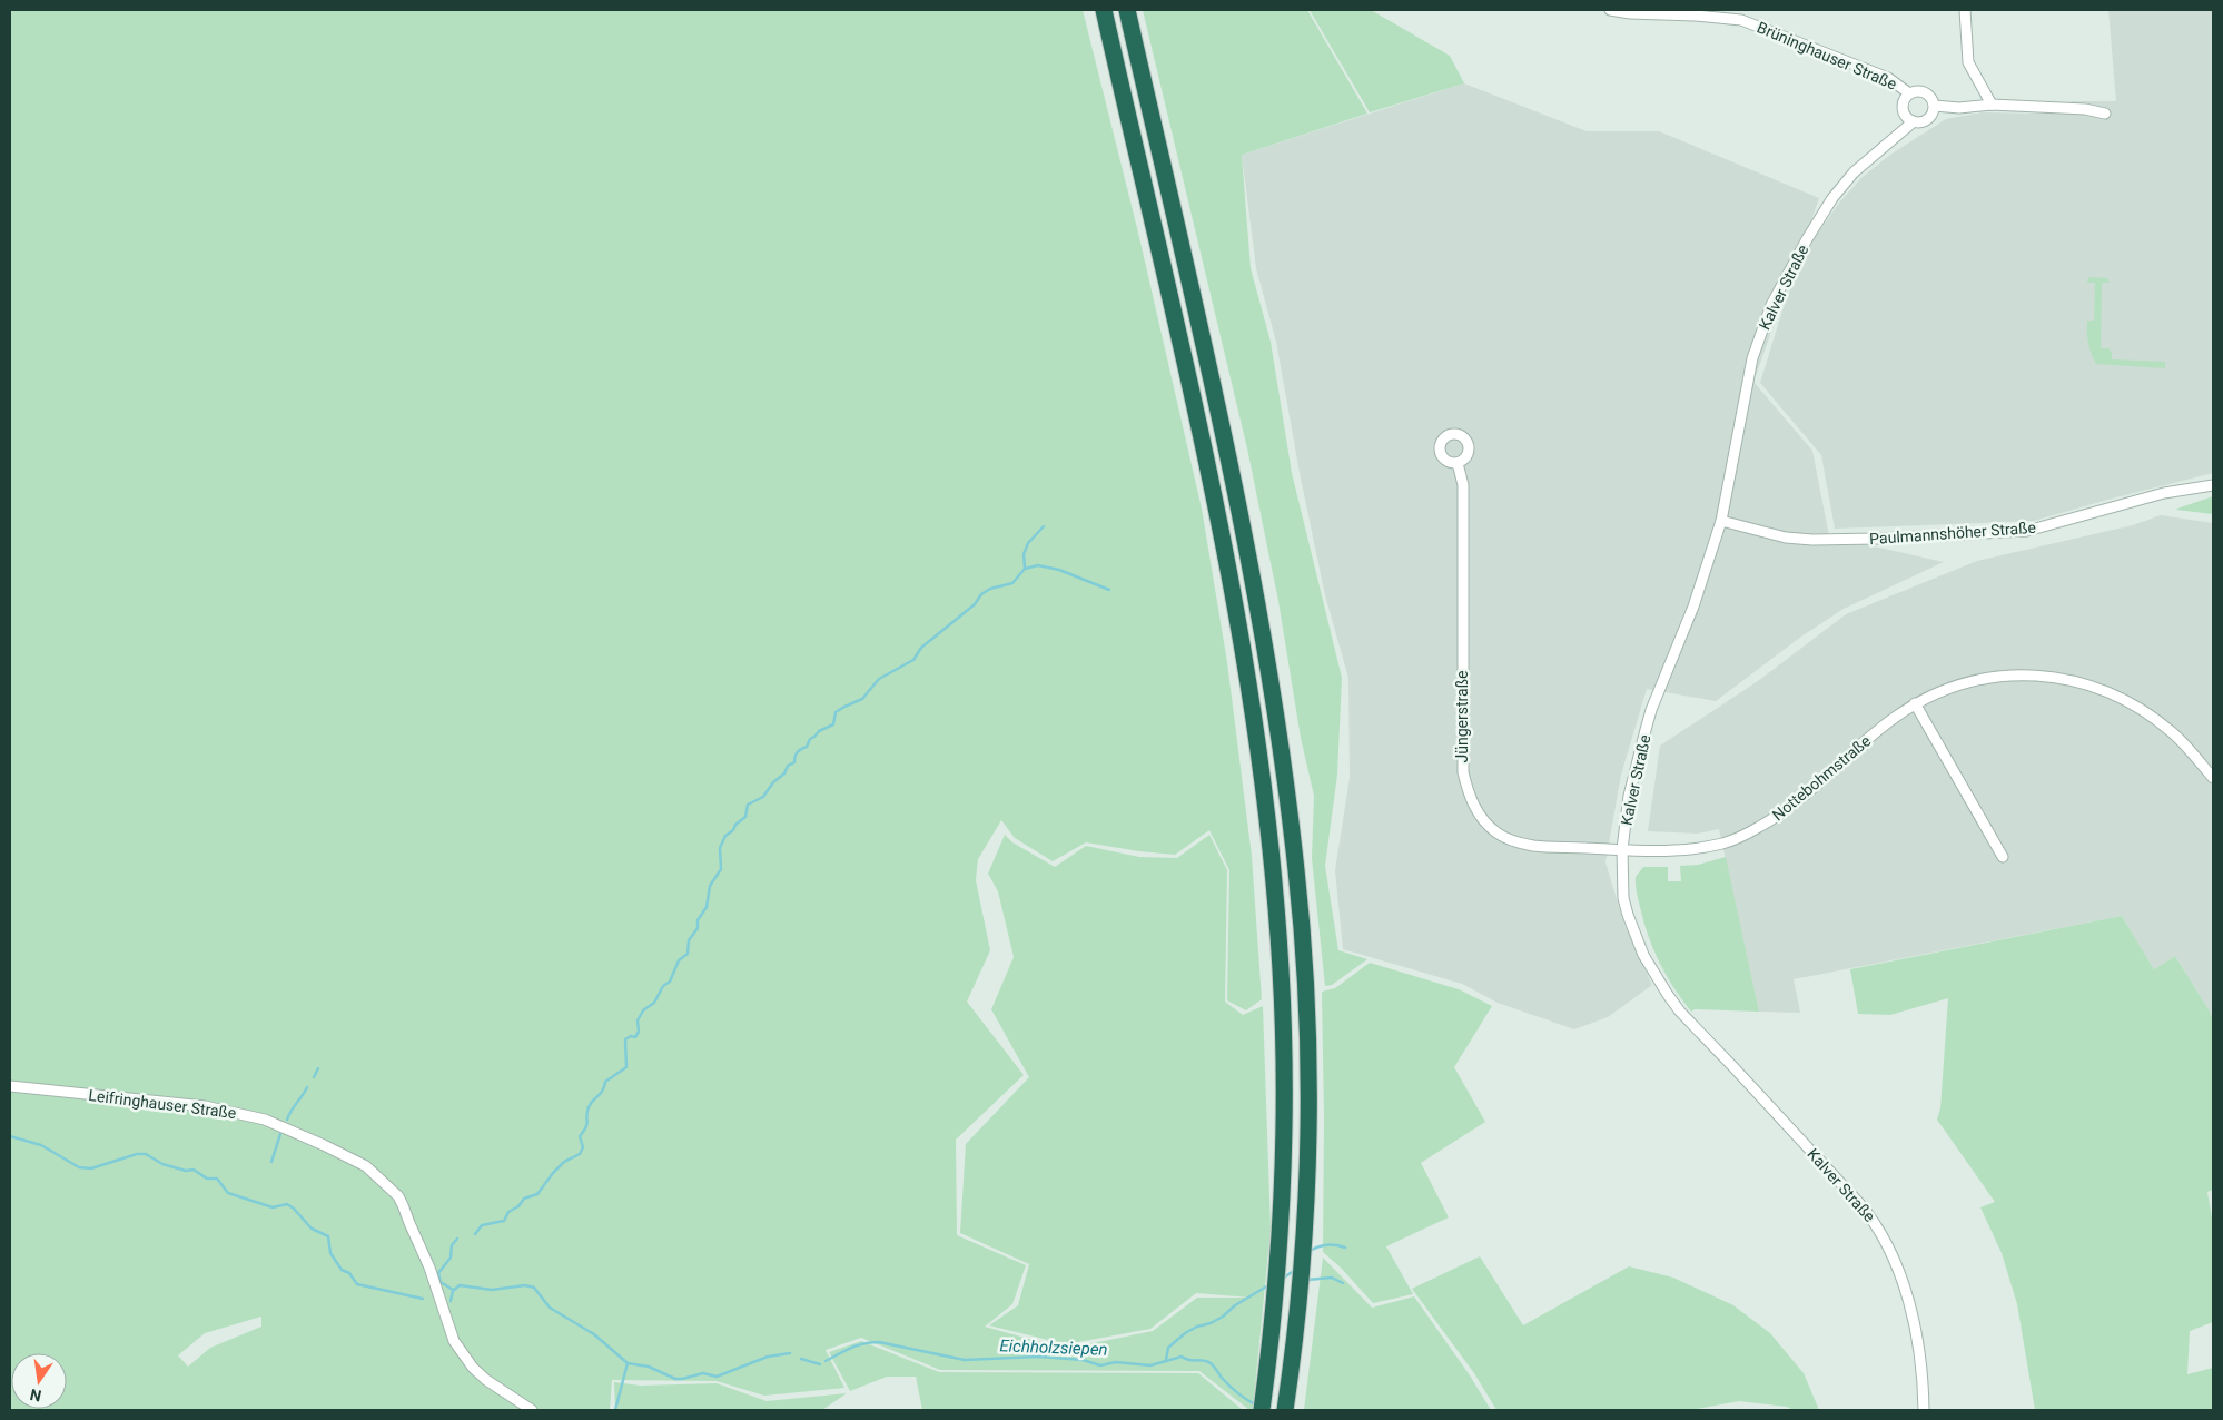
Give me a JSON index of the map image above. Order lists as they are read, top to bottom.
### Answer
{
  "streets": {
    "street": [
      "Brüninghauser Straße",
      "Kalver Straße",
      "Paulmannshöher Straße",
      "Jüngerstraße",
      "Nottebohmstraße",
      "Leifringhauser Straße"
    ]
  },
  "crossings": [
    ["Brüninghauser Straße", "Kalver Straße"],
    ["Kalver Straße", "Paulmannshöher Straße"],
    ["Kalver Straße", "Jüngerstraße"],
    ["Kalver Straße", "Nottebohmstraße"],
    ["Jüngerstraße", "Nottebohmstraße"]
  ],
  "water": ["Eichholzsiepen"],
  "north": "bottom"
}
